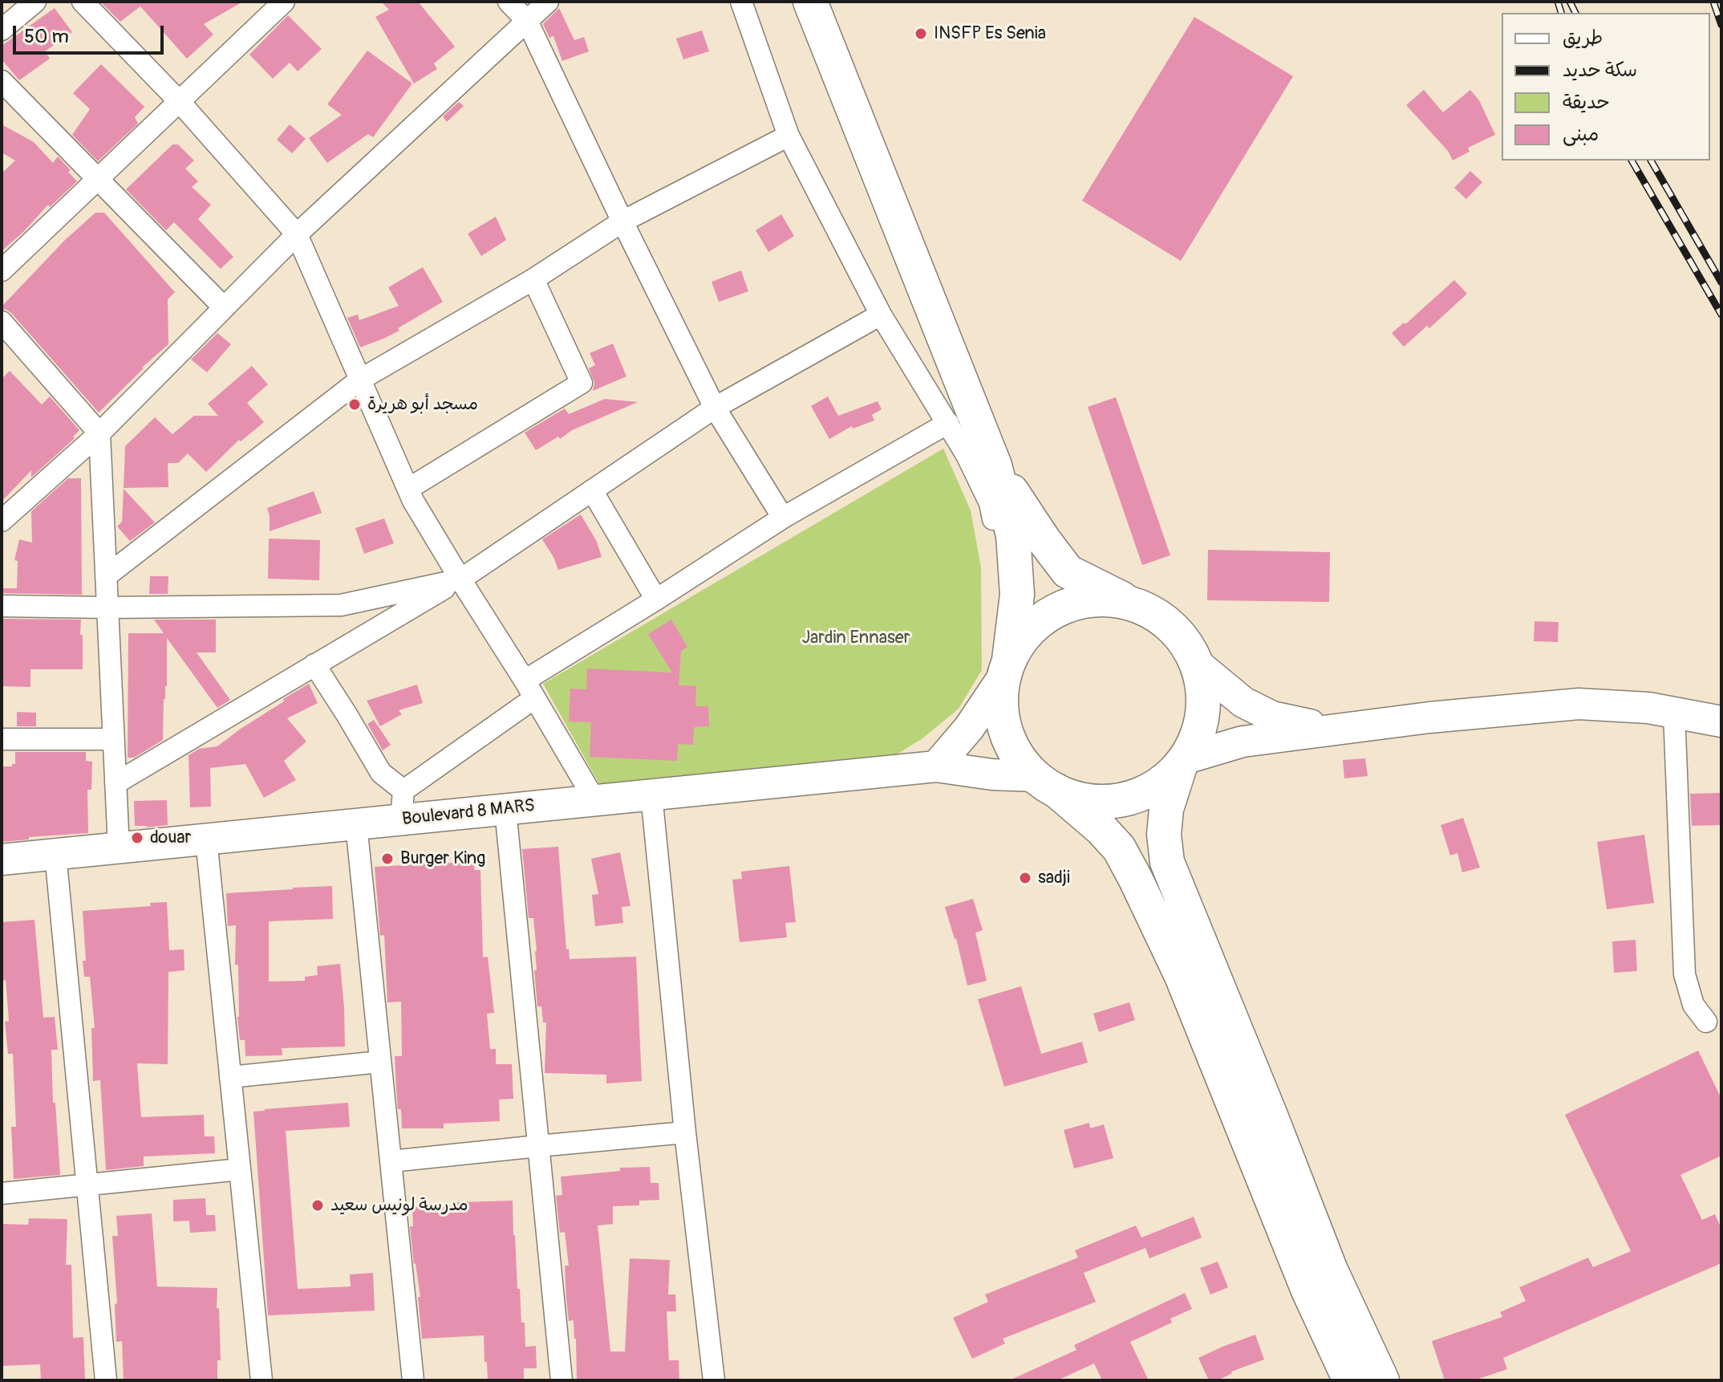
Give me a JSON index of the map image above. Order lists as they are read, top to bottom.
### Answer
{
  "streets": {
    "main road": ["Boulevard 8 MARS"]
  },
  "parks": ["Jardin Ennaser"],
  "places": [
    "INSFP Es Senia",
    "مسجد أبو هريرة",
    "douar",
    "Burger King",
    "sadji",
    "مدرسة لونيس سعيد"
  ],
  "legend": [
    "طريق",
    "سكة حديد",
    "حديقة",
    "مبنى"
  ],
  "scale_bar": "50 m"
}
